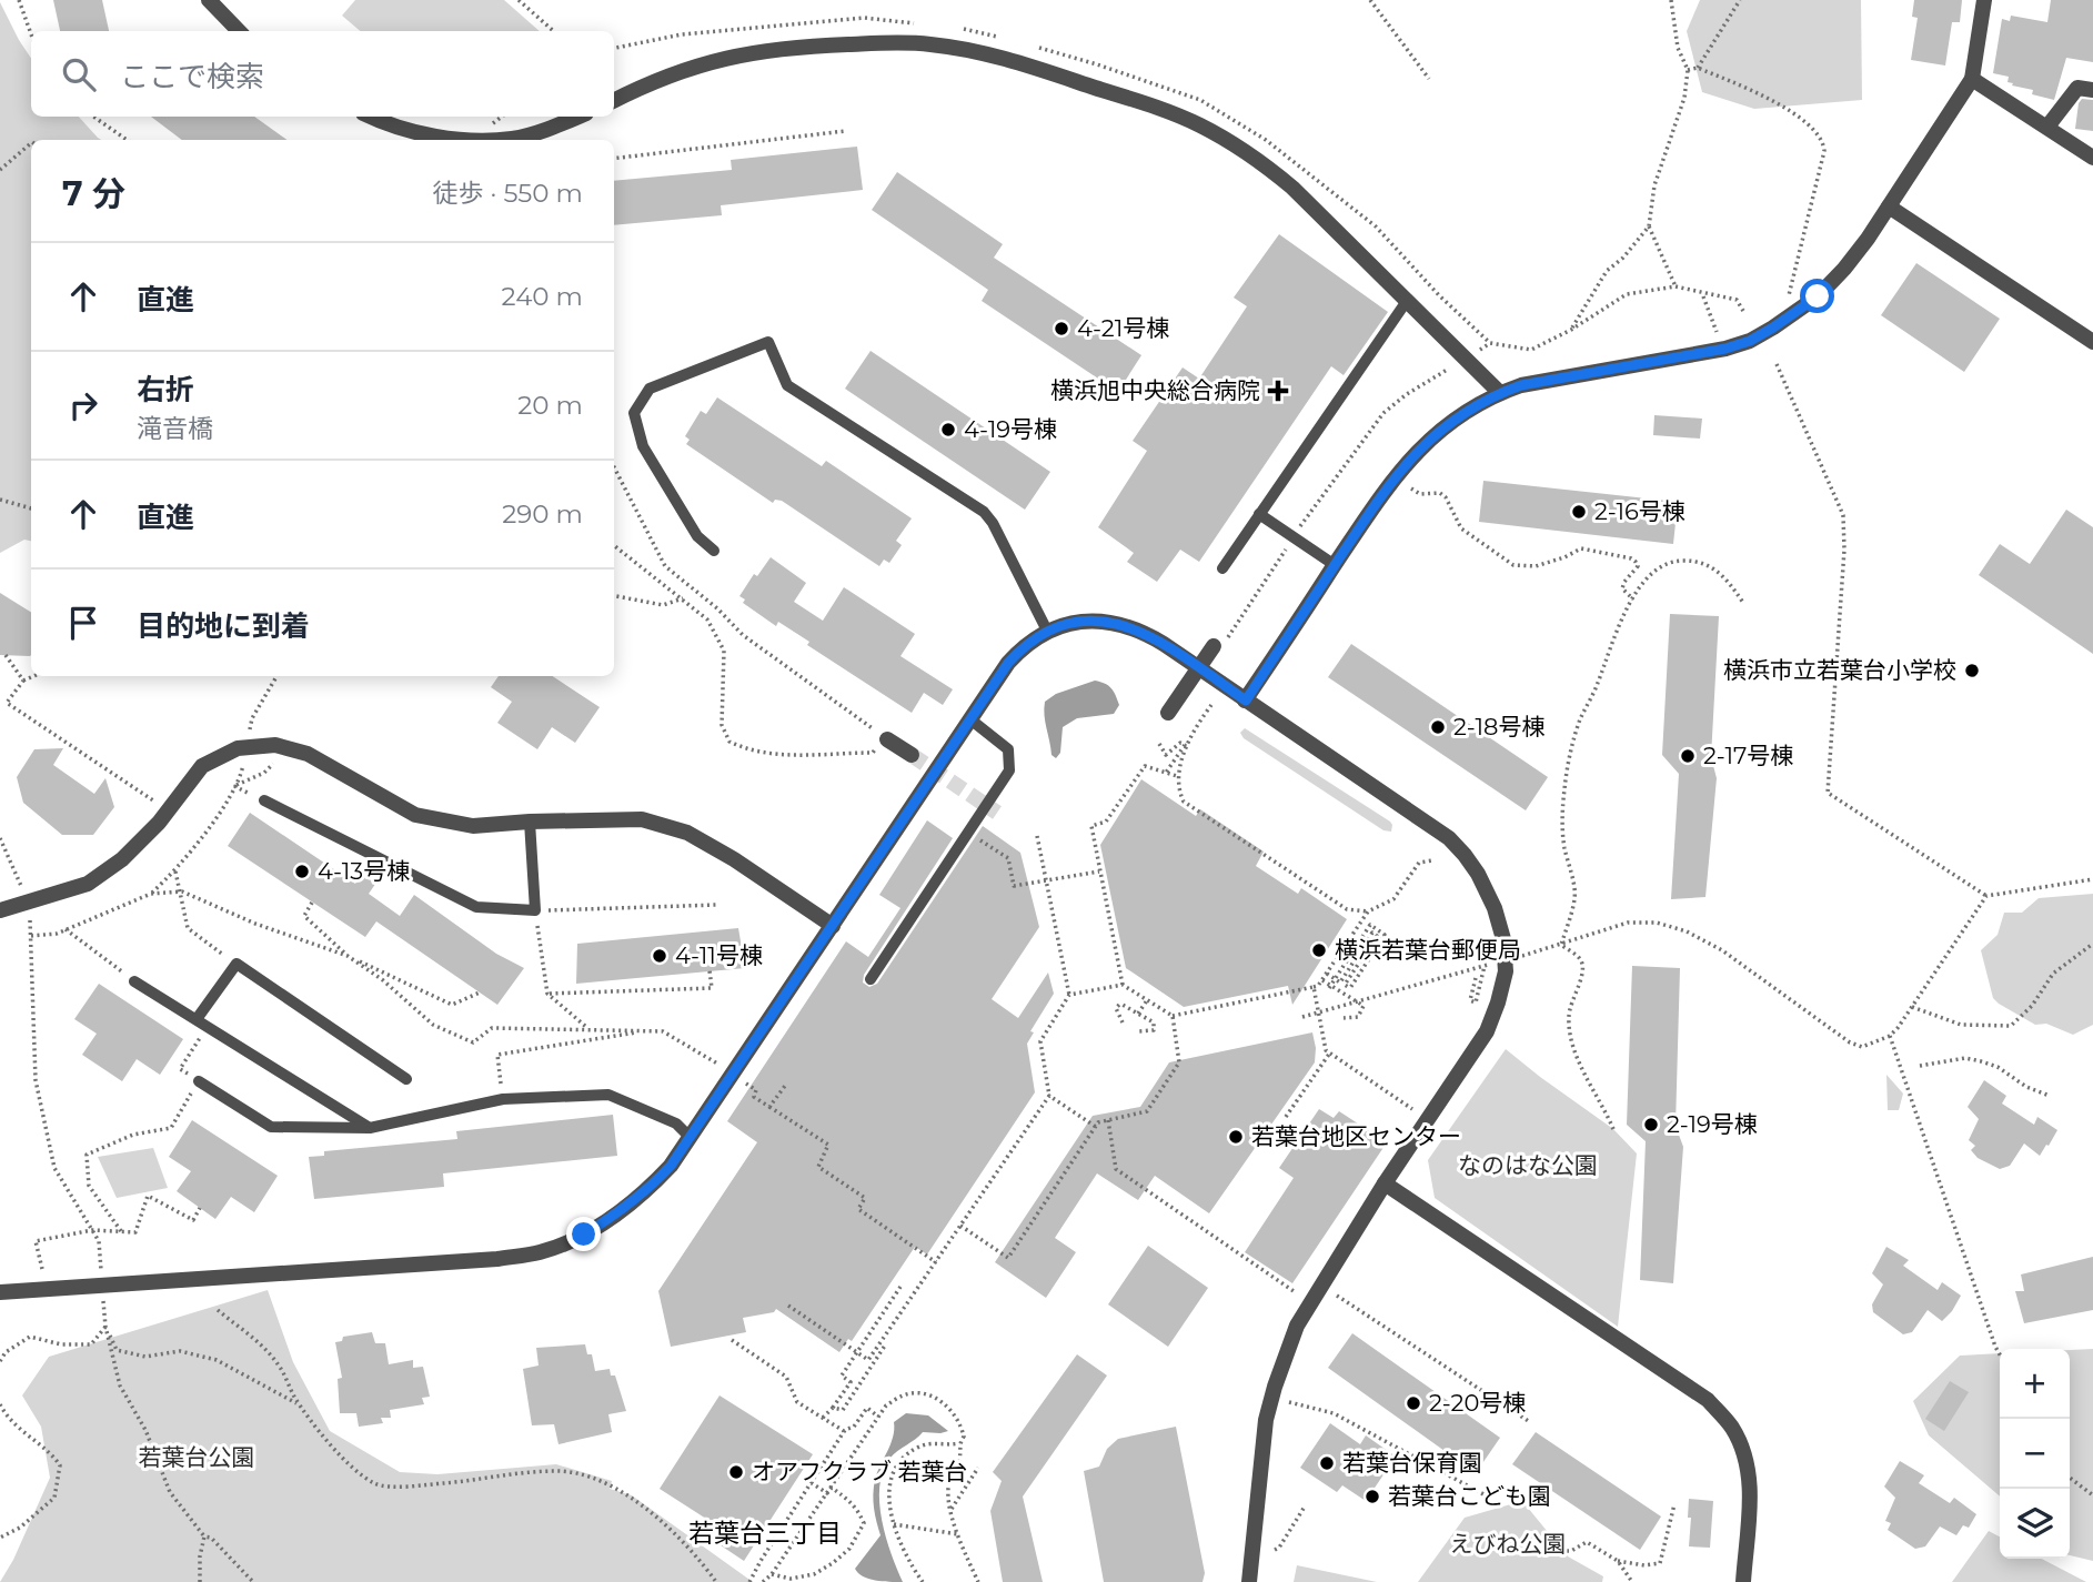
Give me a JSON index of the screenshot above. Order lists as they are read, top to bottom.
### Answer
{
  "districts": ["若葉台三丁目"],
  "parks": ["なのはな公園", "若葉台公園", "えびね公園"],
  "places": {
    "other": [
      "4-21号棟",
      "4-19号棟",
      "2-16号棟",
      "横浜市立若葉台小学校",
      "2-18号棟",
      "2-17号棟",
      "4-13号棟",
      "横浜若葉台郵便局",
      "4-11号棟",
      "2-19号棟",
      "若葉台地区センター",
      "2-20号棟",
      "若葉台保育園",
      "オアフクラブ 若葉台",
      "若葉台こども園"
    ],
    "health": ["横浜旭中央総合病院"]
  },
  "page": {
    "search": "ここで検索",
    "heading": ["7 分", "徒歩 · 550 m"],
    "list": [
      ["直進", "240 m"],
      ["右折", "滝音橋", "20 m"],
      ["直進", "290 m"],
      "目的地に到着"
    ],
    "map_buttons": ["+", "−"]
  }
}
